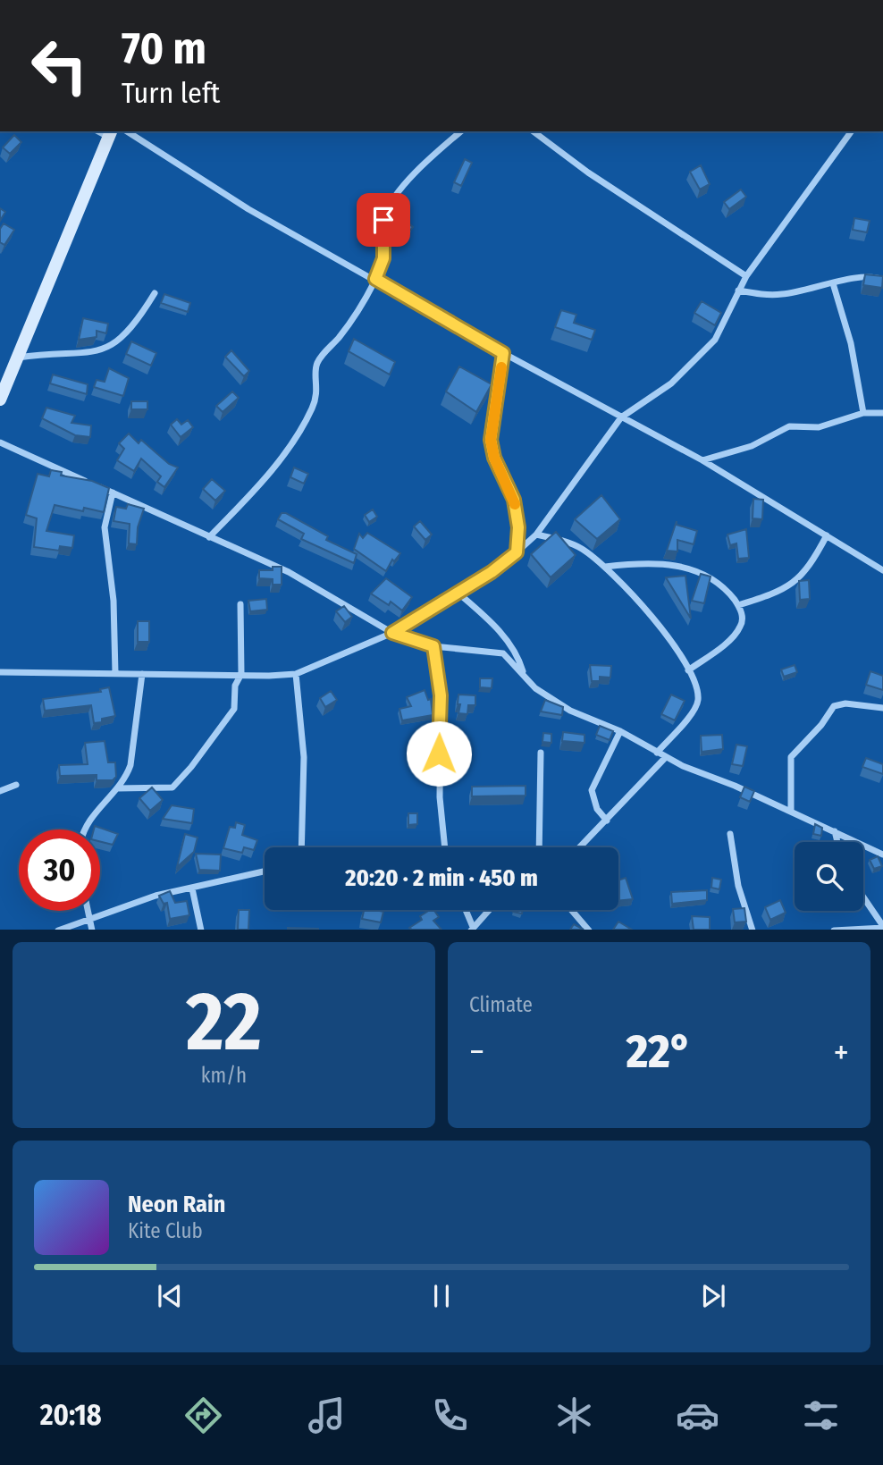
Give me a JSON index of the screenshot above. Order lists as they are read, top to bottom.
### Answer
{
  "page": {
    "turn": ["70 m", "Turn left"],
    "limit": "30",
    "trip": "20:20 · 2 min · 450 m",
    "tile": [
      ["22", "km/h"],
      "Climate"
    ],
    "heat": ["−", "22°", "+"],
    "song": ["Neon Rain", "Kite Club"],
    "tabs": "20:18"
  }
}
